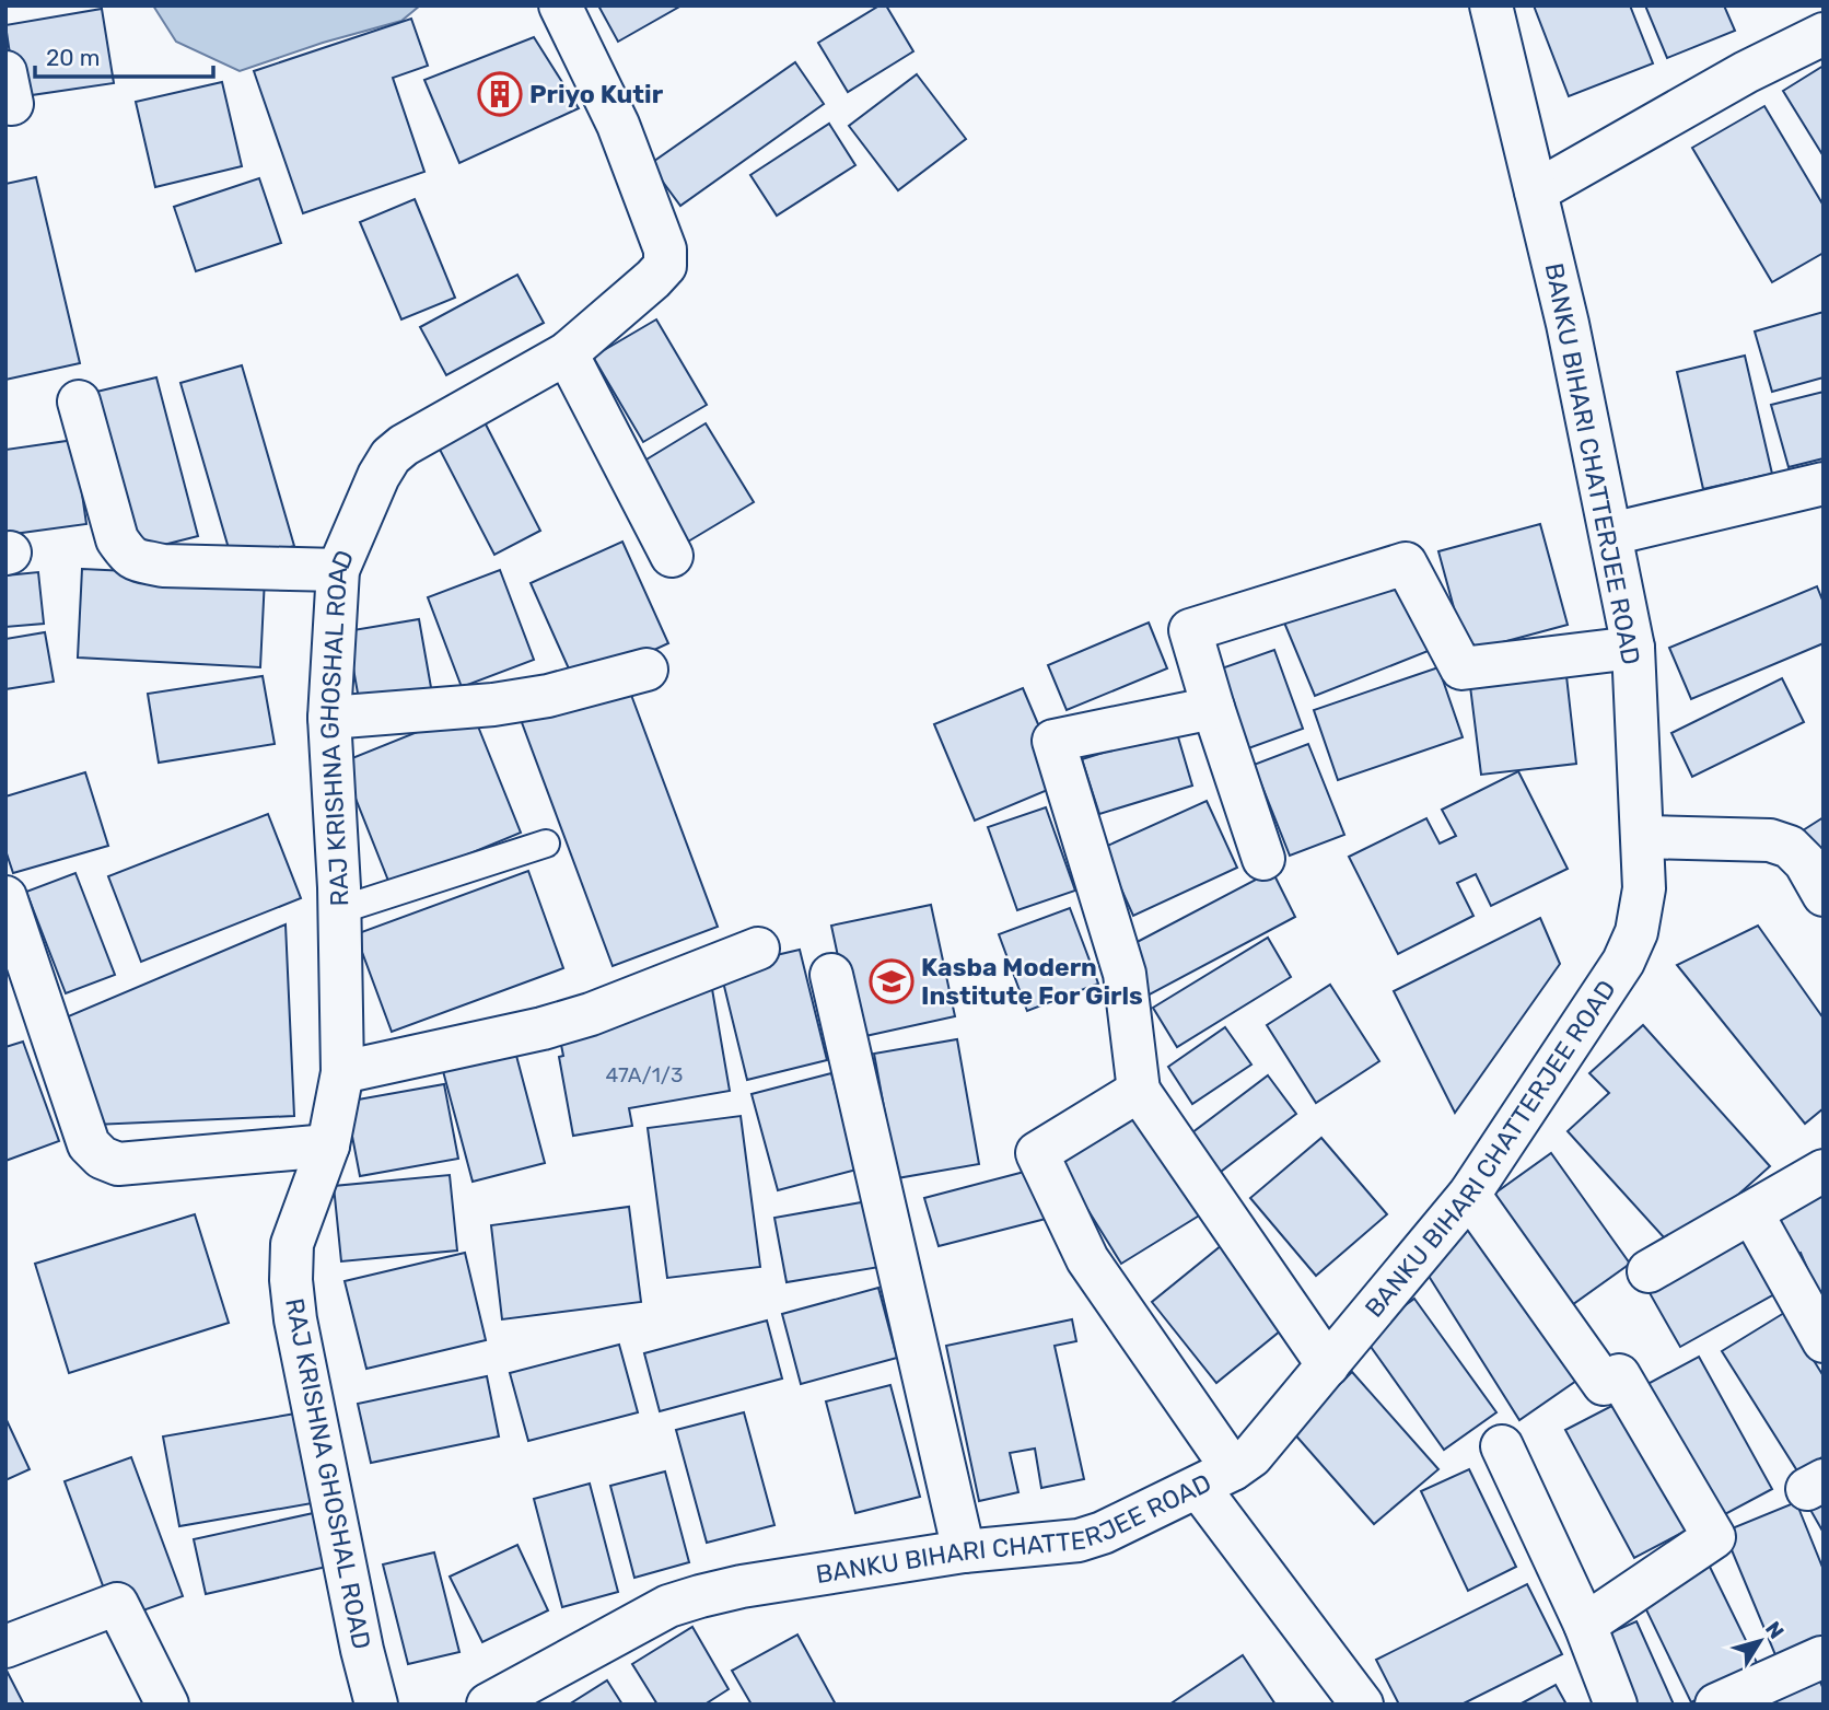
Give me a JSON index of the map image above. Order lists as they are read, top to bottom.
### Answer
{
  "streets": {
    "street": ["BANKU BIHARI CHATTERJEE ROAD", "RAJ KRISHNA GHOSHAL ROAD"]
  },
  "places": {
    "building": ["Priyo Kutir"],
    "school or university": ["Kasba Modern Institute For Girls"]
  },
  "house_numbers": ["47A/1/3"],
  "scale_bar": "20 m",
  "north": "top right"
}
